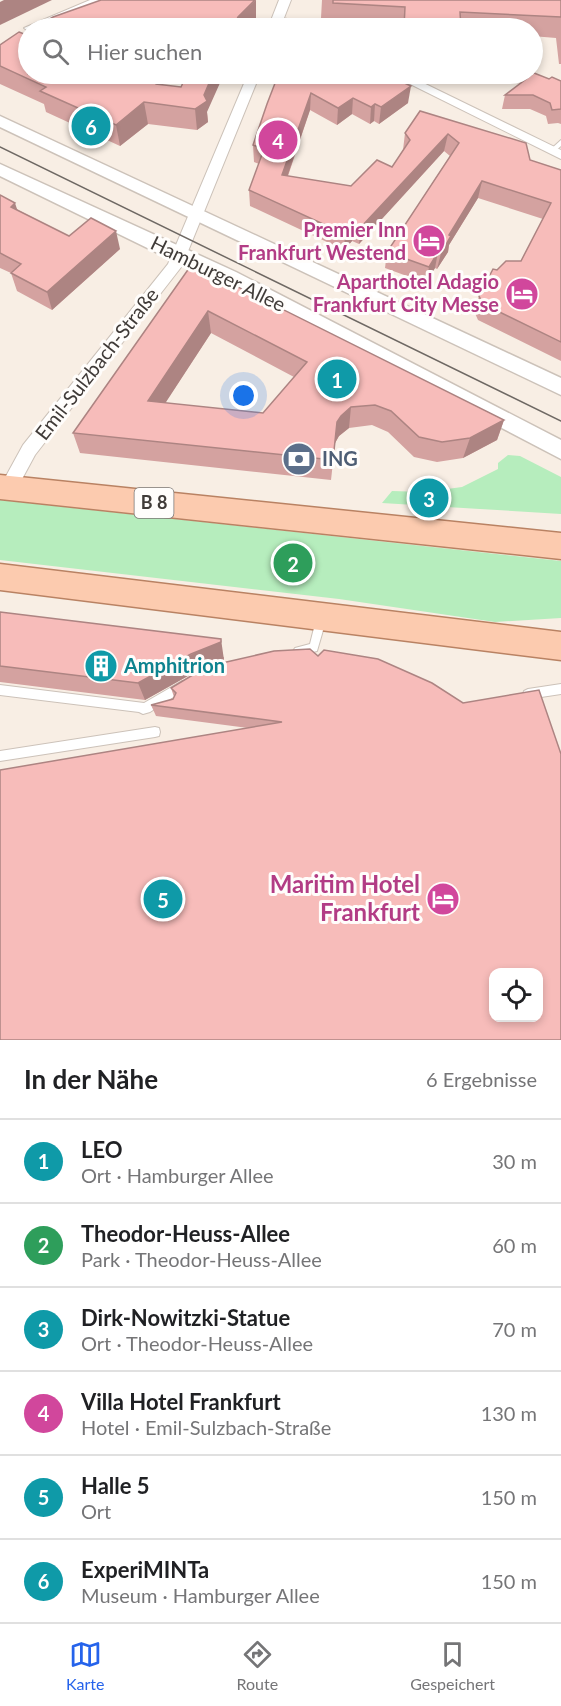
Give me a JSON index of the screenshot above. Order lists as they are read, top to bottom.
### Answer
{
  "streets": {
    "main road": ["B 8"],
    "street": ["Hamburger Allee", "Emil-Sulzbach-Straße"]
  },
  "crossings": [
    ["Hamburger Allee", "Emil-Sulzbach-Straße"],
    ["Emil-Sulzbach-Straße", "B 8"]
  ],
  "places": {
    "hotel": ["Premier Inn Frankfurt Westend", "Aparthotel Adagio Frankfurt City Messe", "Maritim Hotel Frankfurt"],
    "bank": ["ING"],
    "building": ["Amphitrion"]
  },
  "page": {
    "search": "Hier suchen",
    "pins": [
      "6",
      "4",
      "1",
      "3",
      "2",
      "5"
    ],
    "heading": ["In der Nähe", "6 Ergebnisse"],
    "list": [
      {
        "mark": "1",
        "name": "LEO",
        "note": "Ort · Hamburger Allee",
        "value": "30 m"
      },
      {
        "mark": "2",
        "name": "Theodor-Heuss-Allee",
        "note": "Park · Theodor-Heuss-Allee",
        "value": "60 m"
      },
      {
        "mark": "3",
        "name": "Dirk-Nowitzki-Statue",
        "note": "Ort · Theodor-Heuss-Allee",
        "value": "70 m"
      },
      {
        "mark": "4",
        "name": "Villa Hotel Frankfurt",
        "note": "Hotel · Emil-Sulzbach-Straße",
        "value": "130 m"
      },
      {
        "mark": "5",
        "name": "Halle 5",
        "note": "Ort",
        "value": "150 m"
      },
      {
        "mark": "6",
        "name": "ExperiMINTa",
        "note": "Museum · Hamburger Allee",
        "value": "150 m"
      }
    ],
    "nav": ["Karte", "Route", "Gespeichert"]
  }
}
